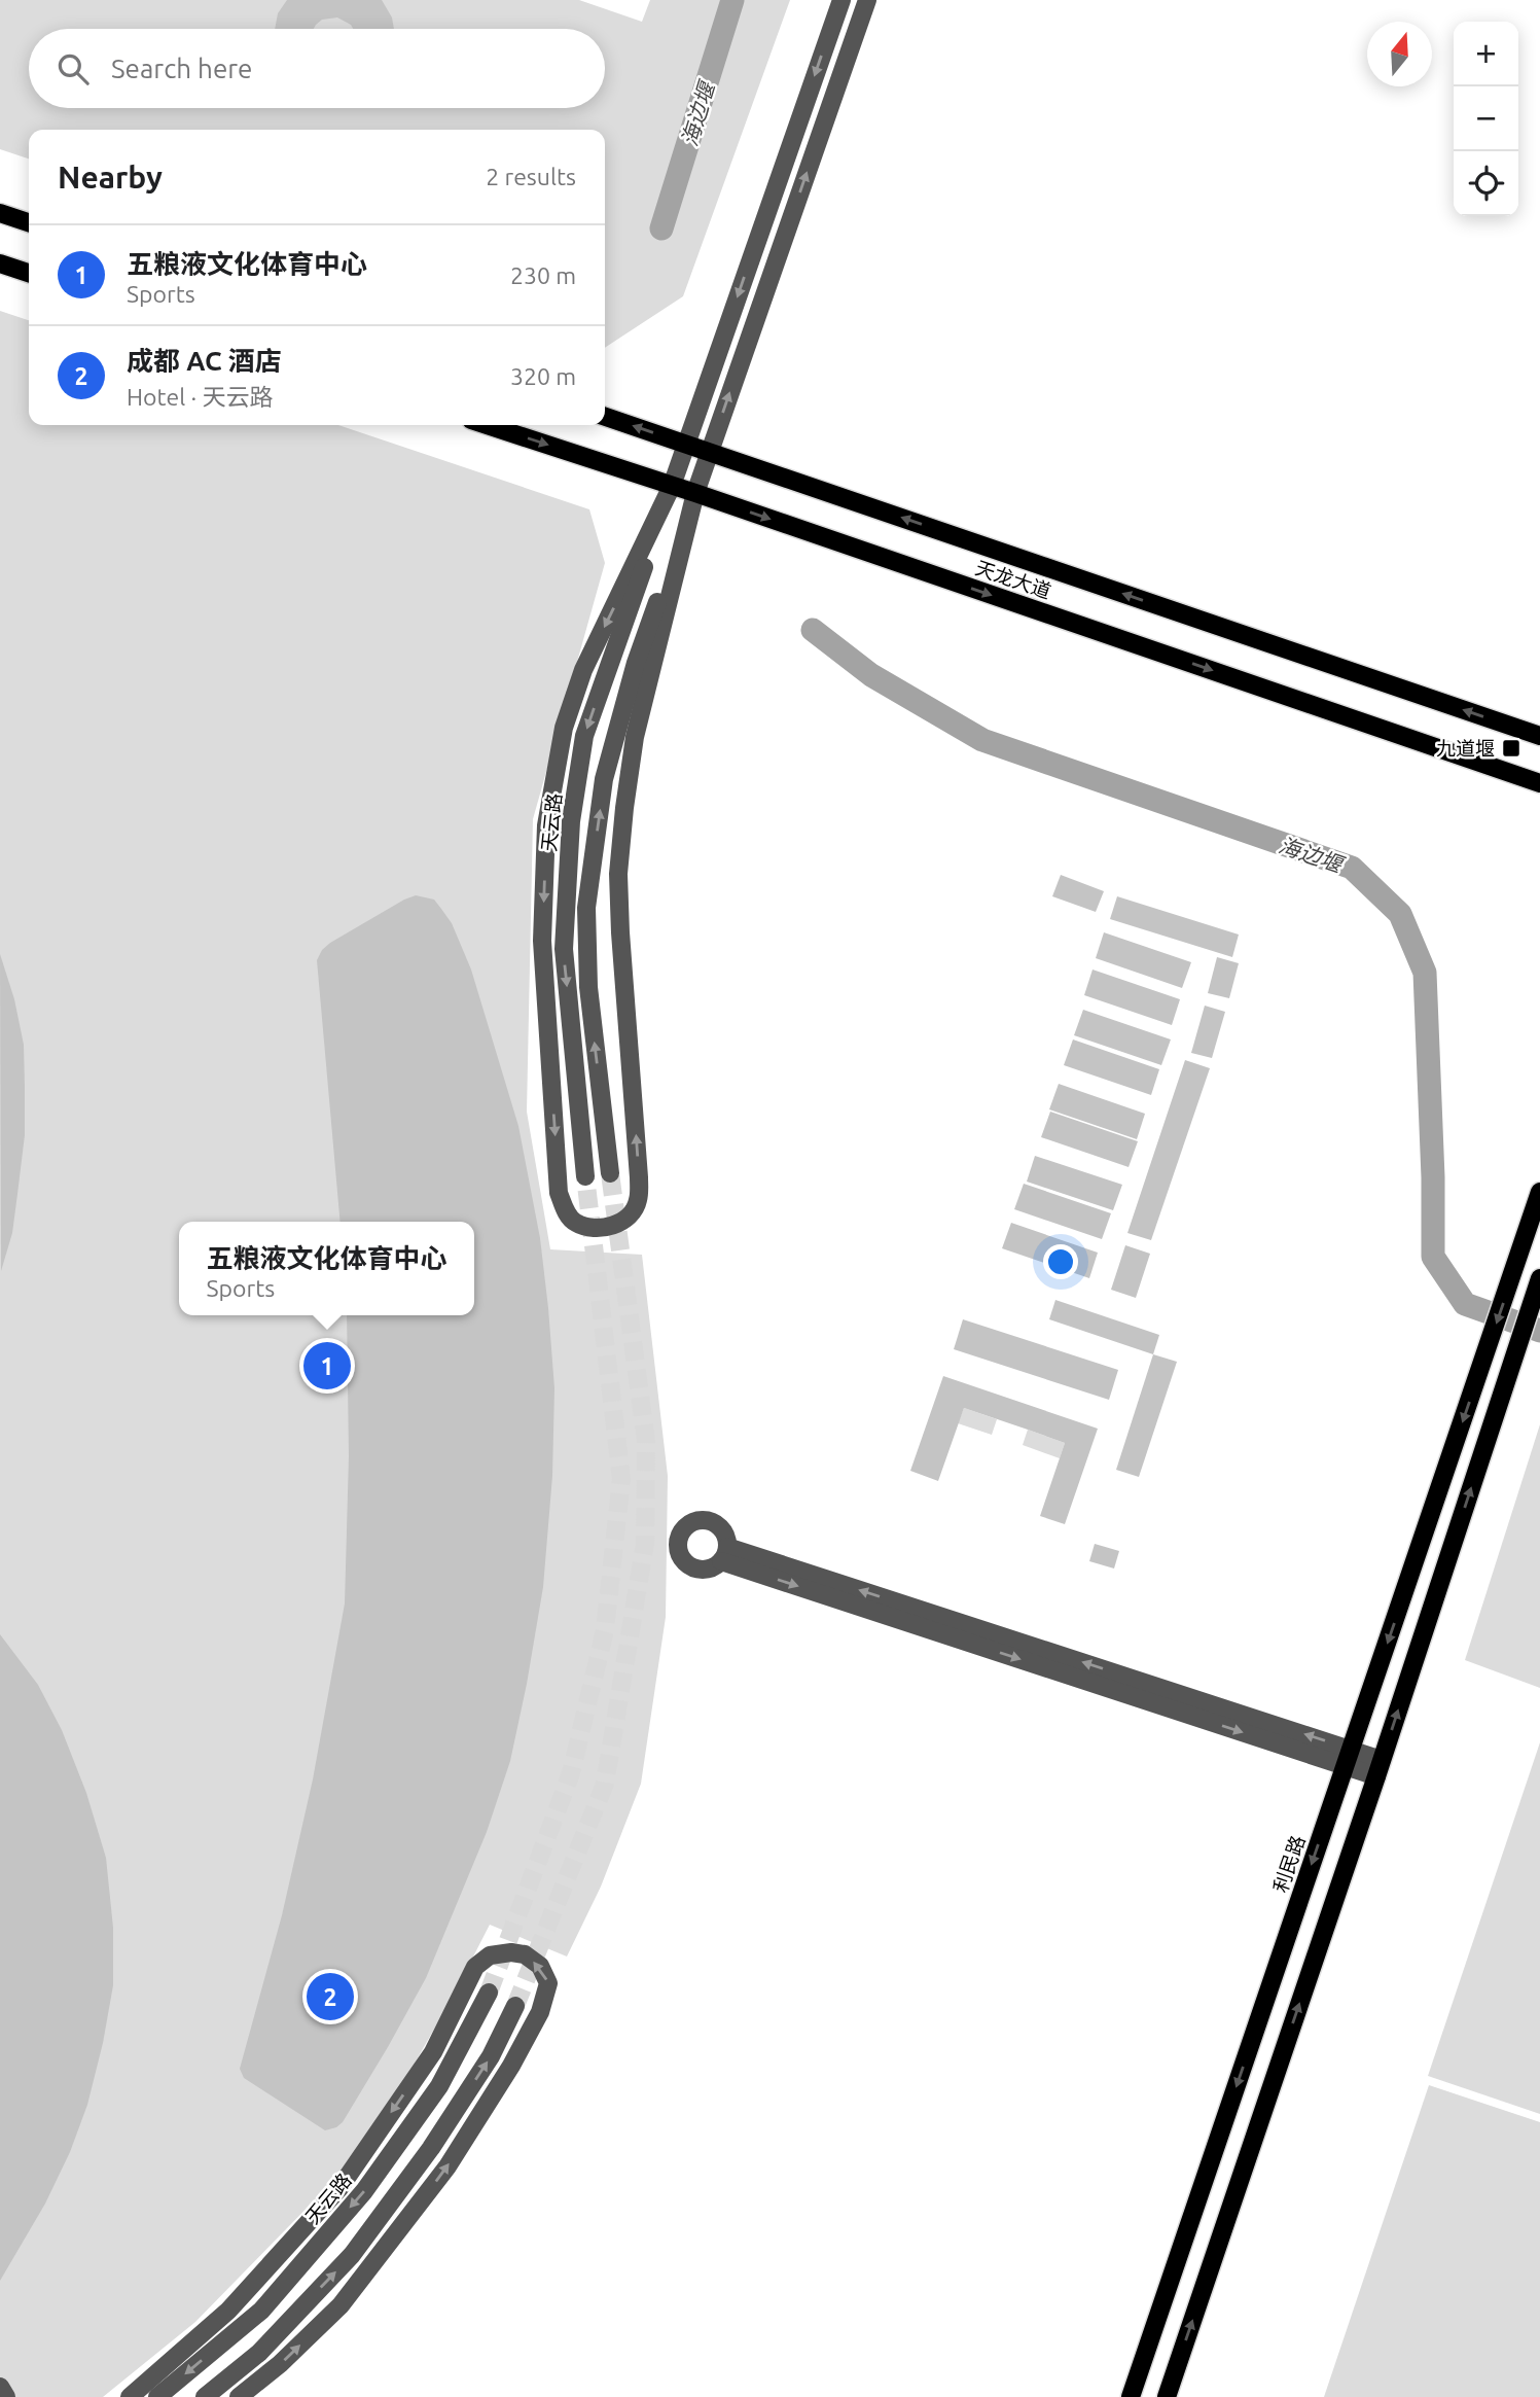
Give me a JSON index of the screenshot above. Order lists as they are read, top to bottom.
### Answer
{
  "streets": {
    "main road": ["天龙大道", "利民路"],
    "street": ["天云路"]
  },
  "crossings": [
    ["天龙大道", "天云路"]
  ],
  "water": ["海边堰"],
  "places": {
    "transit": ["九道堰"]
  },
  "north": "top",
  "page": {
    "map_buttons": ["+", "−"],
    "search": "Search here",
    "heading": ["Nearby", "2 results"],
    "list": [
      {
        "mark": "1",
        "name": "五粮液文化体育中心",
        "note": "Sports",
        "value": "230 m"
      },
      {
        "mark": "2",
        "name": "成都 AC 酒店",
        "note": "Hotel · 天云路",
        "value": "320 m"
      }
    ],
    "popup": ["五粮液文化体育中心", "Sports"],
    "pins": ["1", "2"]
  }
}
